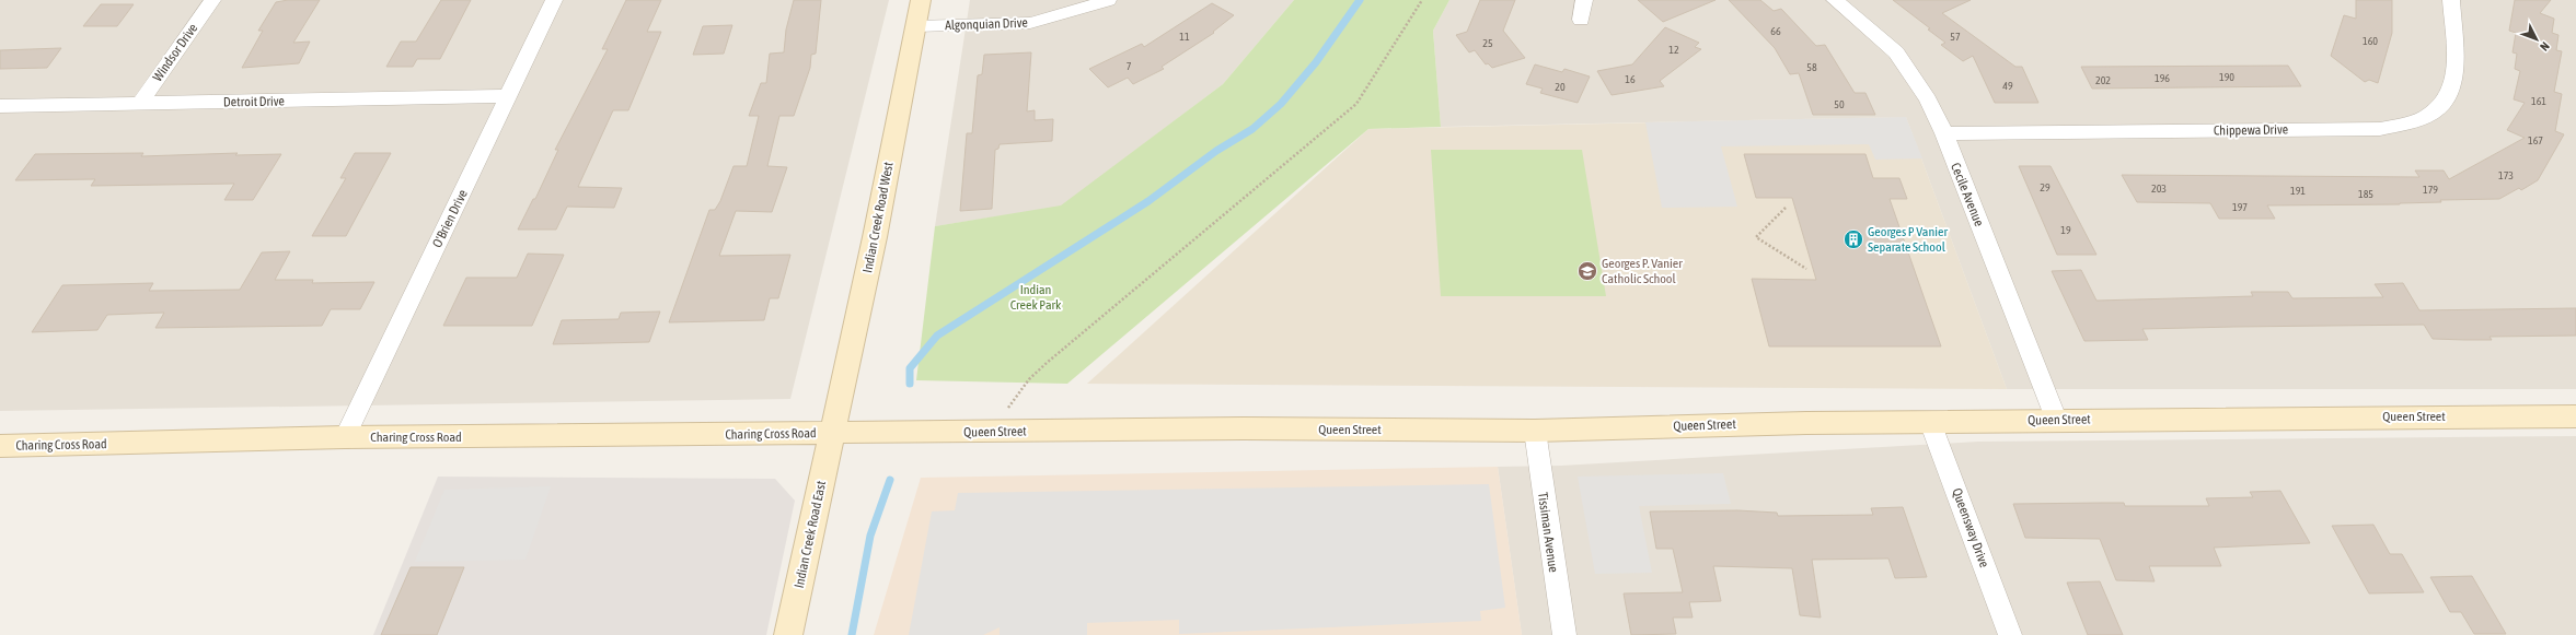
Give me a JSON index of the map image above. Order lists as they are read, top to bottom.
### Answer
{
  "streets": {
    "main road": [
      "Indian Creek Road West",
      "Queen Street",
      "Charing Cross Road",
      "Indian Creek Road East"
    ],
    "street": [
      "Algonquian Drive",
      "Windsor Drive",
      "Detroit Drive",
      "Chippewa Drive",
      "Cecile Avenue",
      "O'Brien Drive",
      "Queensway Drive",
      "Tissiman Avenue"
    ]
  },
  "crossings": [
    ["Algonquian Drive", "Indian Creek Road West"],
    ["Windsor Drive", "Detroit Drive"],
    ["Detroit Drive", "O'Brien Drive"],
    ["Chippewa Drive", "Cecile Avenue"],
    ["Cecile Avenue", "Queen Street"],
    ["Indian Creek Road West", "Queen Street"],
    ["Indian Creek Road West", "Charing Cross Road"],
    ["Indian Creek Road West", "Indian Creek Road East"],
    ["O'Brien Drive", "Charing Cross Road"],
    ["Queen Street", "Charing Cross Road"],
    ["Queen Street", "Queensway Drive"],
    ["Queen Street", "Tissiman Avenue"],
    ["Queen Street", "Indian Creek Road East"],
    ["Charing Cross Road", "Indian Creek Road East"]
  ],
  "parks": ["Indian Creek Park"],
  "places": {
    "building": ["Georges P Vanier Separate School"],
    "school or university": ["Georges P. Vanier Catholic School"]
  },
  "house_numbers": [
    "66",
    "11",
    "57",
    "160",
    "25",
    "12",
    "7",
    "58",
    "190",
    "196",
    "16",
    "202",
    "49",
    "20",
    "161",
    "50",
    "167",
    "173",
    "29",
    "203",
    "179",
    "191",
    "185",
    "197",
    "19"
  ],
  "north": "bottom right"
}
